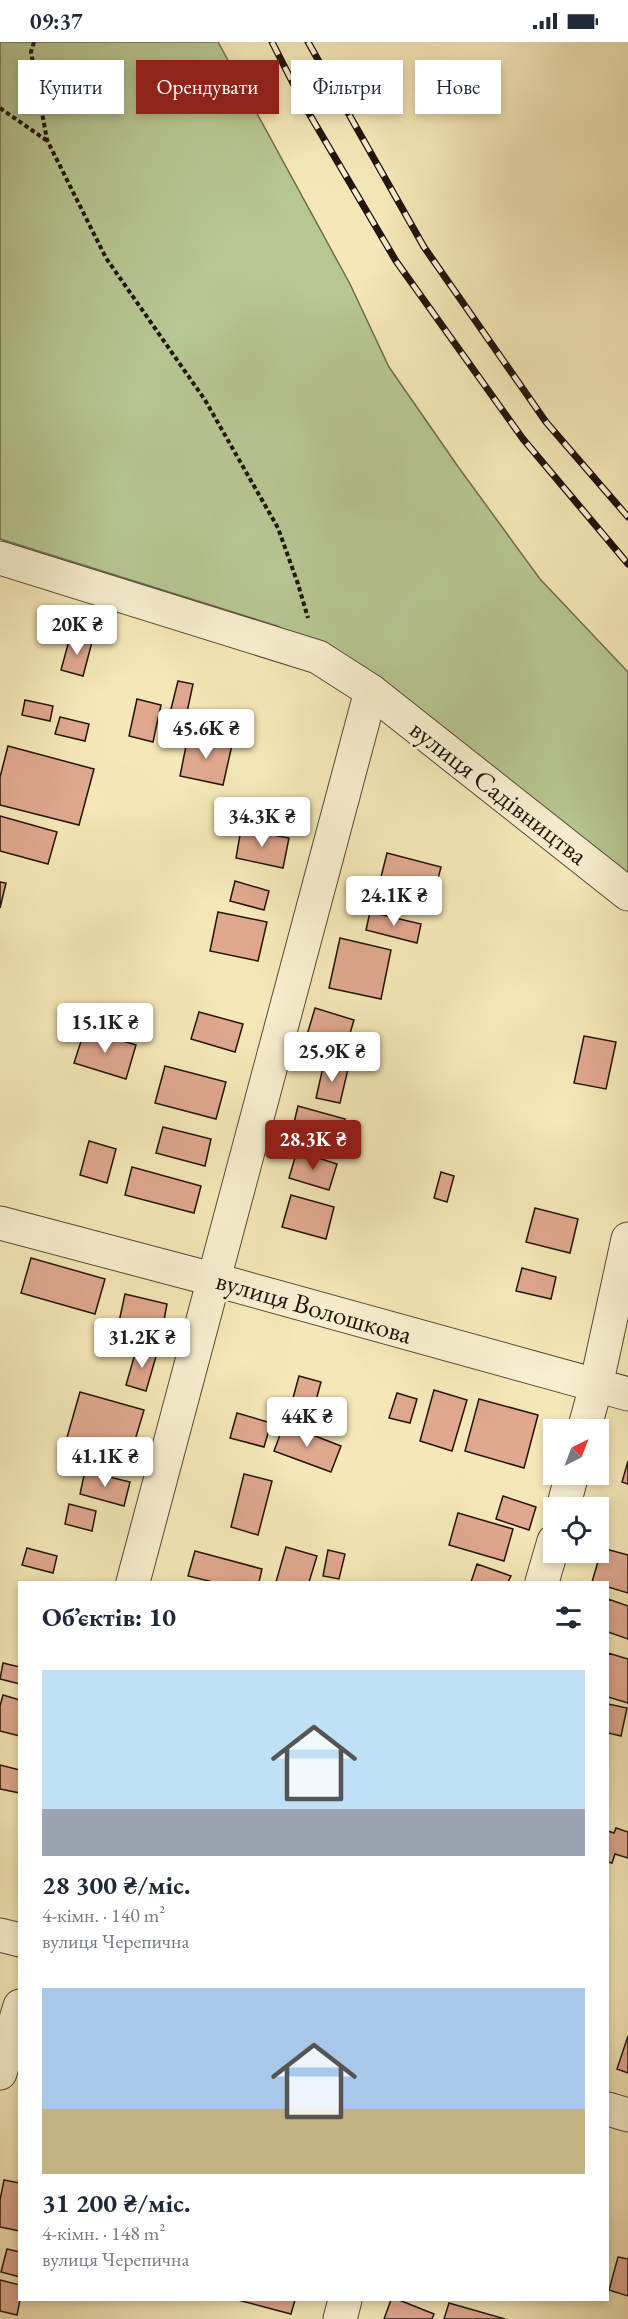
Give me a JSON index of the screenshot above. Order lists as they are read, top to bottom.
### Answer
{
  "streets": {
    "street": ["вулиця Садівництва", "вулиця Волошкова"]
  },
  "north": "top right",
  "page": {
    "status": "09:37",
    "chip": [
      "Купити",
      "Орендувати",
      "Фільтри",
      "Нове"
    ],
    "price": [
      "20K ₴",
      "45.6K ₴",
      "34.3K ₴",
      "24.1K ₴",
      "15.1K ₴",
      "25.9K ₴",
      "28.3K ₴",
      "31.2K ₴",
      "44K ₴",
      "41.1K ₴"
    ],
    "heading": "Об’єктів: 10",
    "list": [
      {
        "name": "28 300 ₴/міс.",
        "note": "4-кімн. · 140 m² · вулиця Черепична"
      },
      {
        "name": "31 200 ₴/міс.",
        "note": "4-кімн. · 148 m² · вулиця Черепична"
      }
    ]
  }
}
